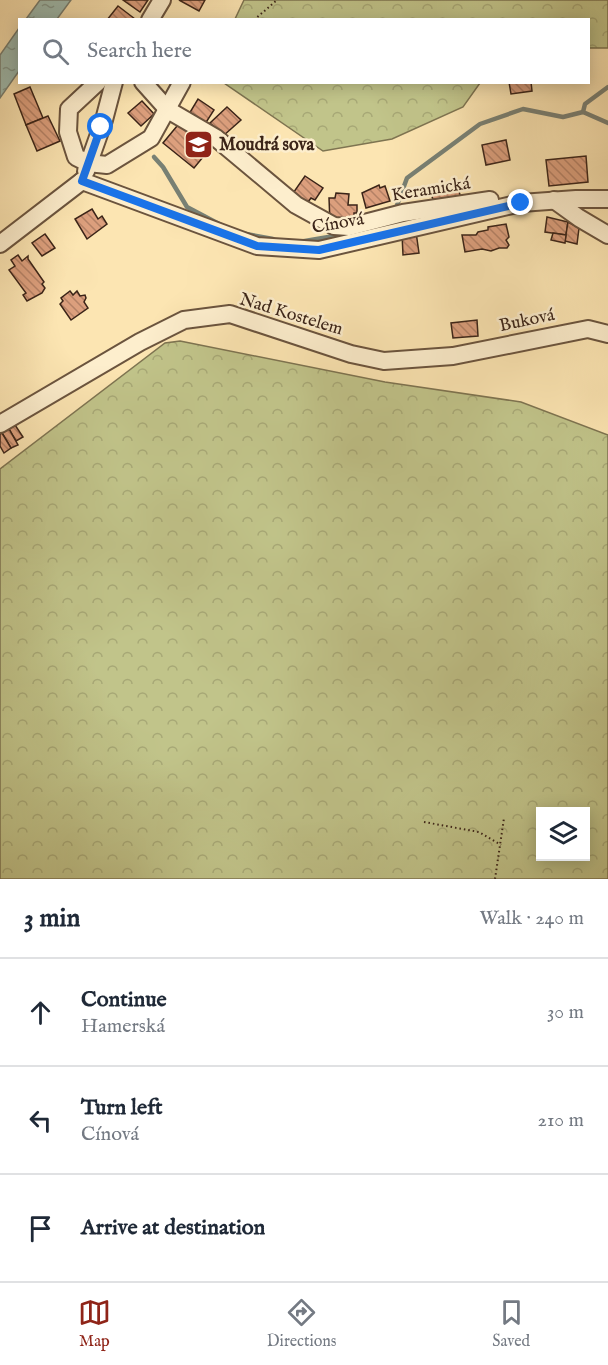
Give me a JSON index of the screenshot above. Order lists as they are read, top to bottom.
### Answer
{
  "streets": {
    "street": [
      "Keramická",
      "Cínová",
      "Nad Kostelem",
      "Buková"
    ]
  },
  "crossings": [
    ["Keramická", "Cínová"],
    ["Nad Kostelem", "Buková"]
  ],
  "places": {
    "school or university": ["Moudrá sova"]
  },
  "page": {
    "search": "Search here",
    "heading": ["3 min", "Walk · 240 m"],
    "list": [
      ["Continue", "Hamerská", "30 m"],
      ["Turn left", "Cínová", "210 m"],
      "Arrive at destination"
    ],
    "nav": ["Map", "Directions", "Saved"]
  }
}
